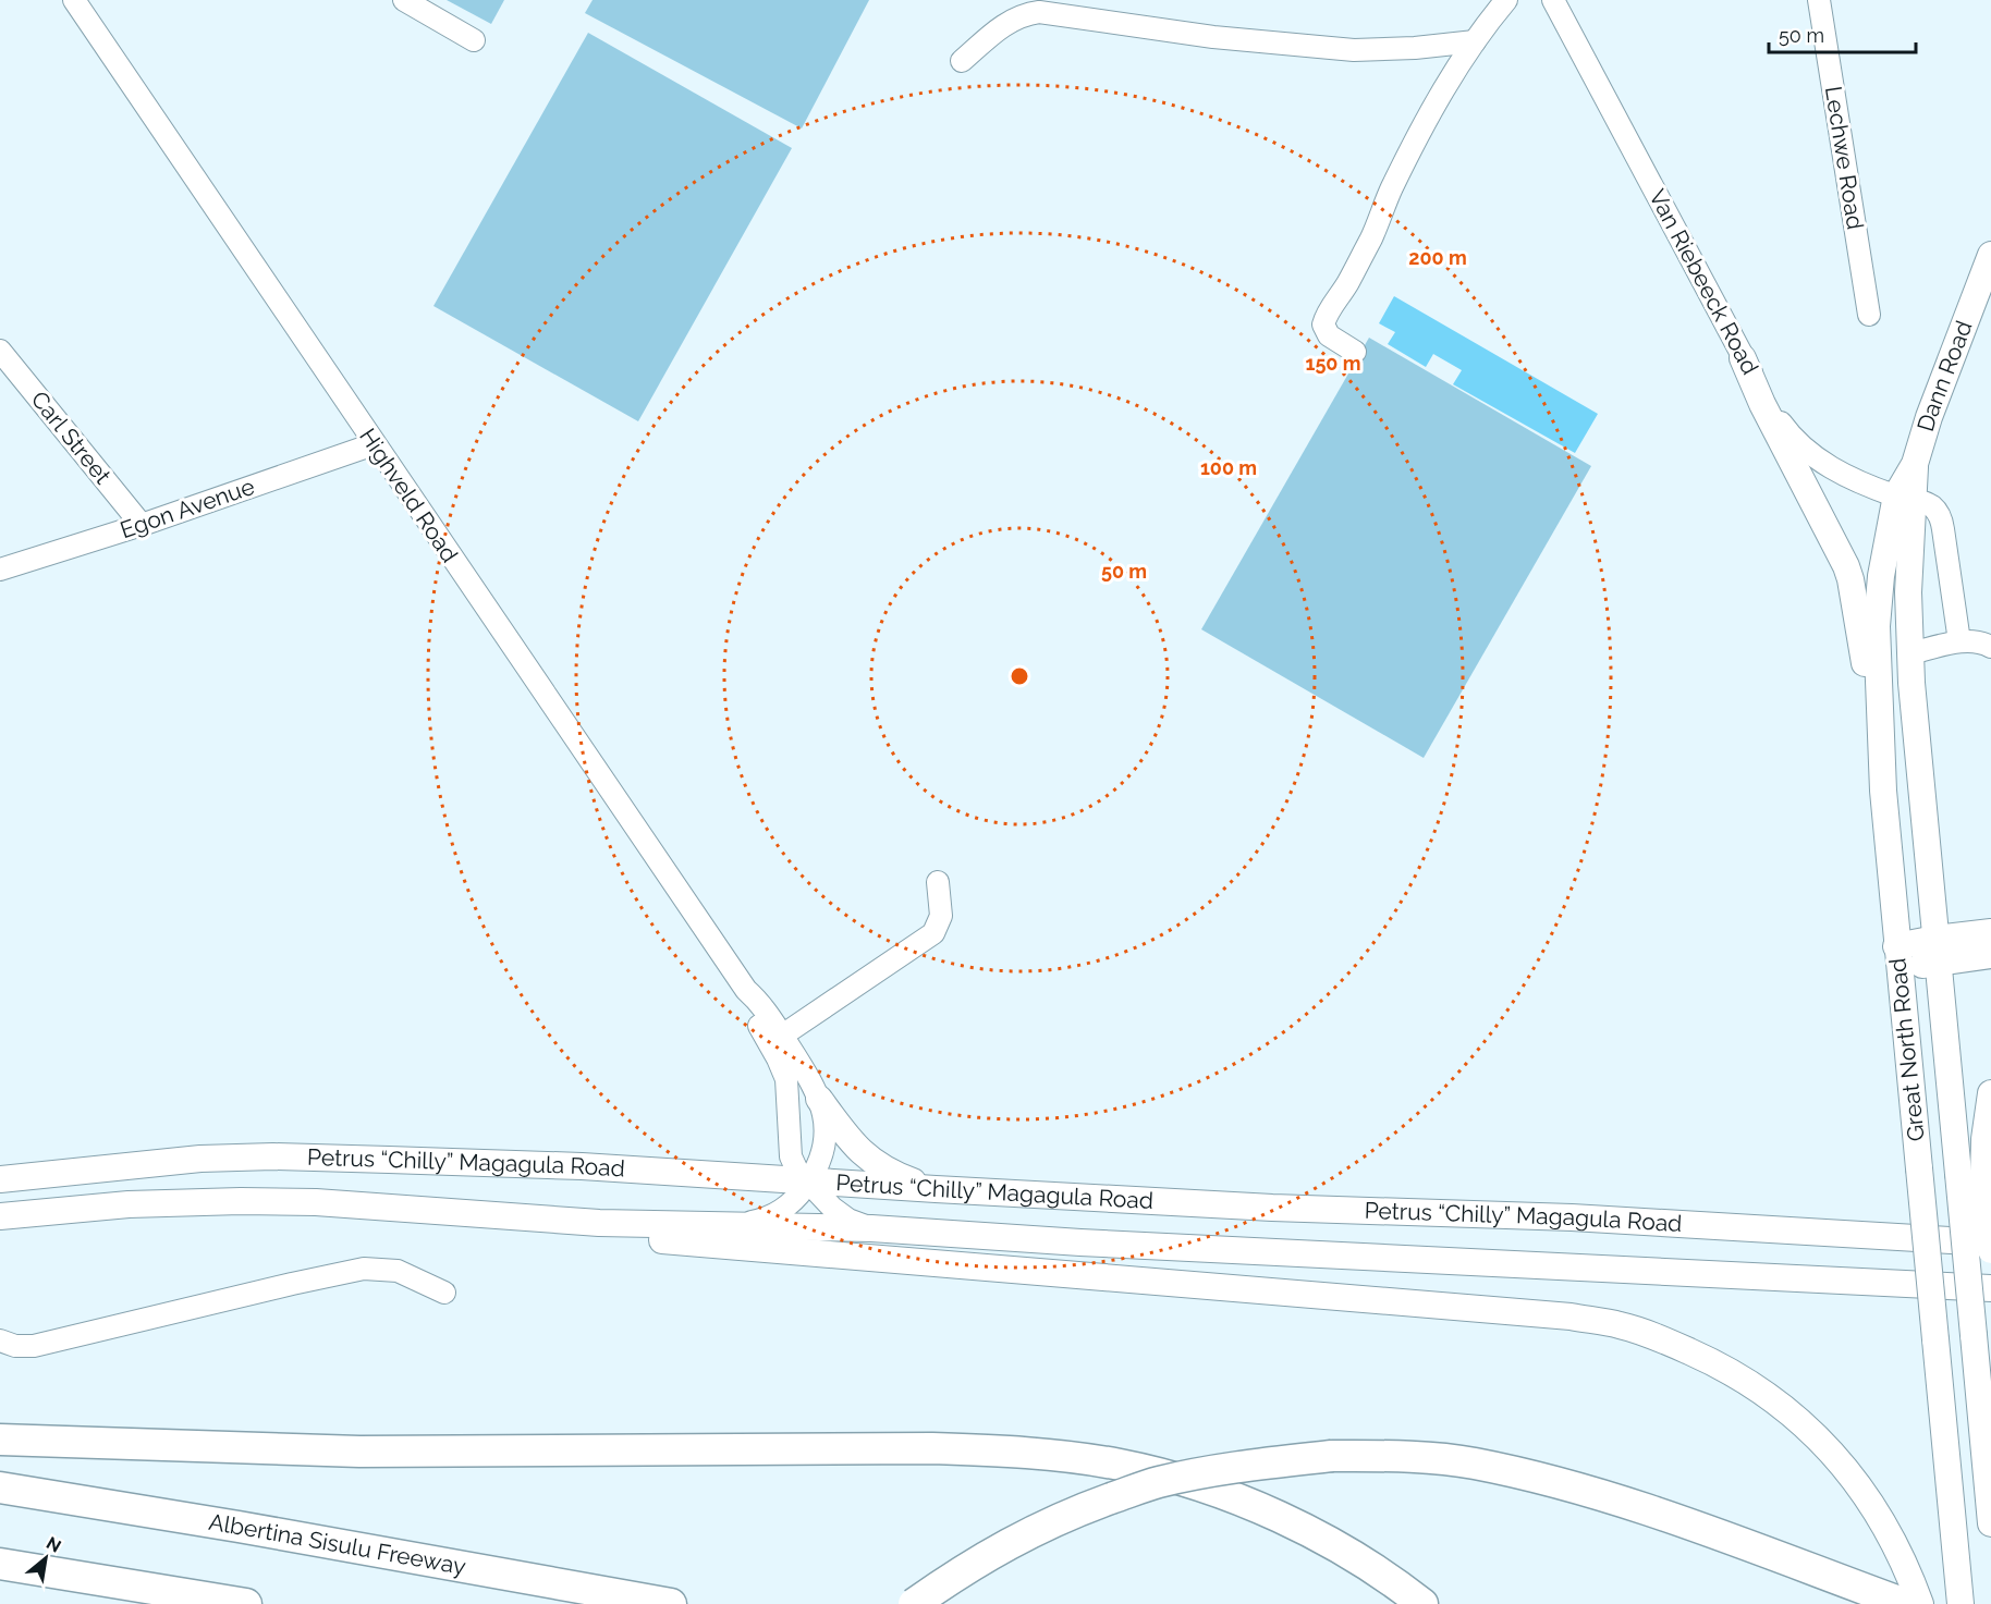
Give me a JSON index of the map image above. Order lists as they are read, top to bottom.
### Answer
{
  "streets": {
    "highway": ["Albertina Sisulu Freeway"],
    "main road": ["Dann Road", "Great North Road", "Petrus “Chilly” Magagula Road"],
    "street": [
      "Lechwe Road",
      "Van Riebeeck Road",
      "Carl Street",
      "Highveld Road",
      "Egon Avenue"
    ]
  },
  "crossings": [
    ["Van Riebeeck Road", "Dann Road"],
    ["Van Riebeeck Road", "Great North Road"],
    ["Dann Road", "Great North Road"],
    ["Carl Street", "Egon Avenue"],
    ["Highveld Road", "Egon Avenue"],
    ["Highveld Road", "Petrus “Chilly” Magagula Road"]
  ],
  "scale_bar": "50 m",
  "north": "top right",
  "rings": [
    "200 m",
    "150 m",
    "100 m",
    "50 m"
  ]
}
